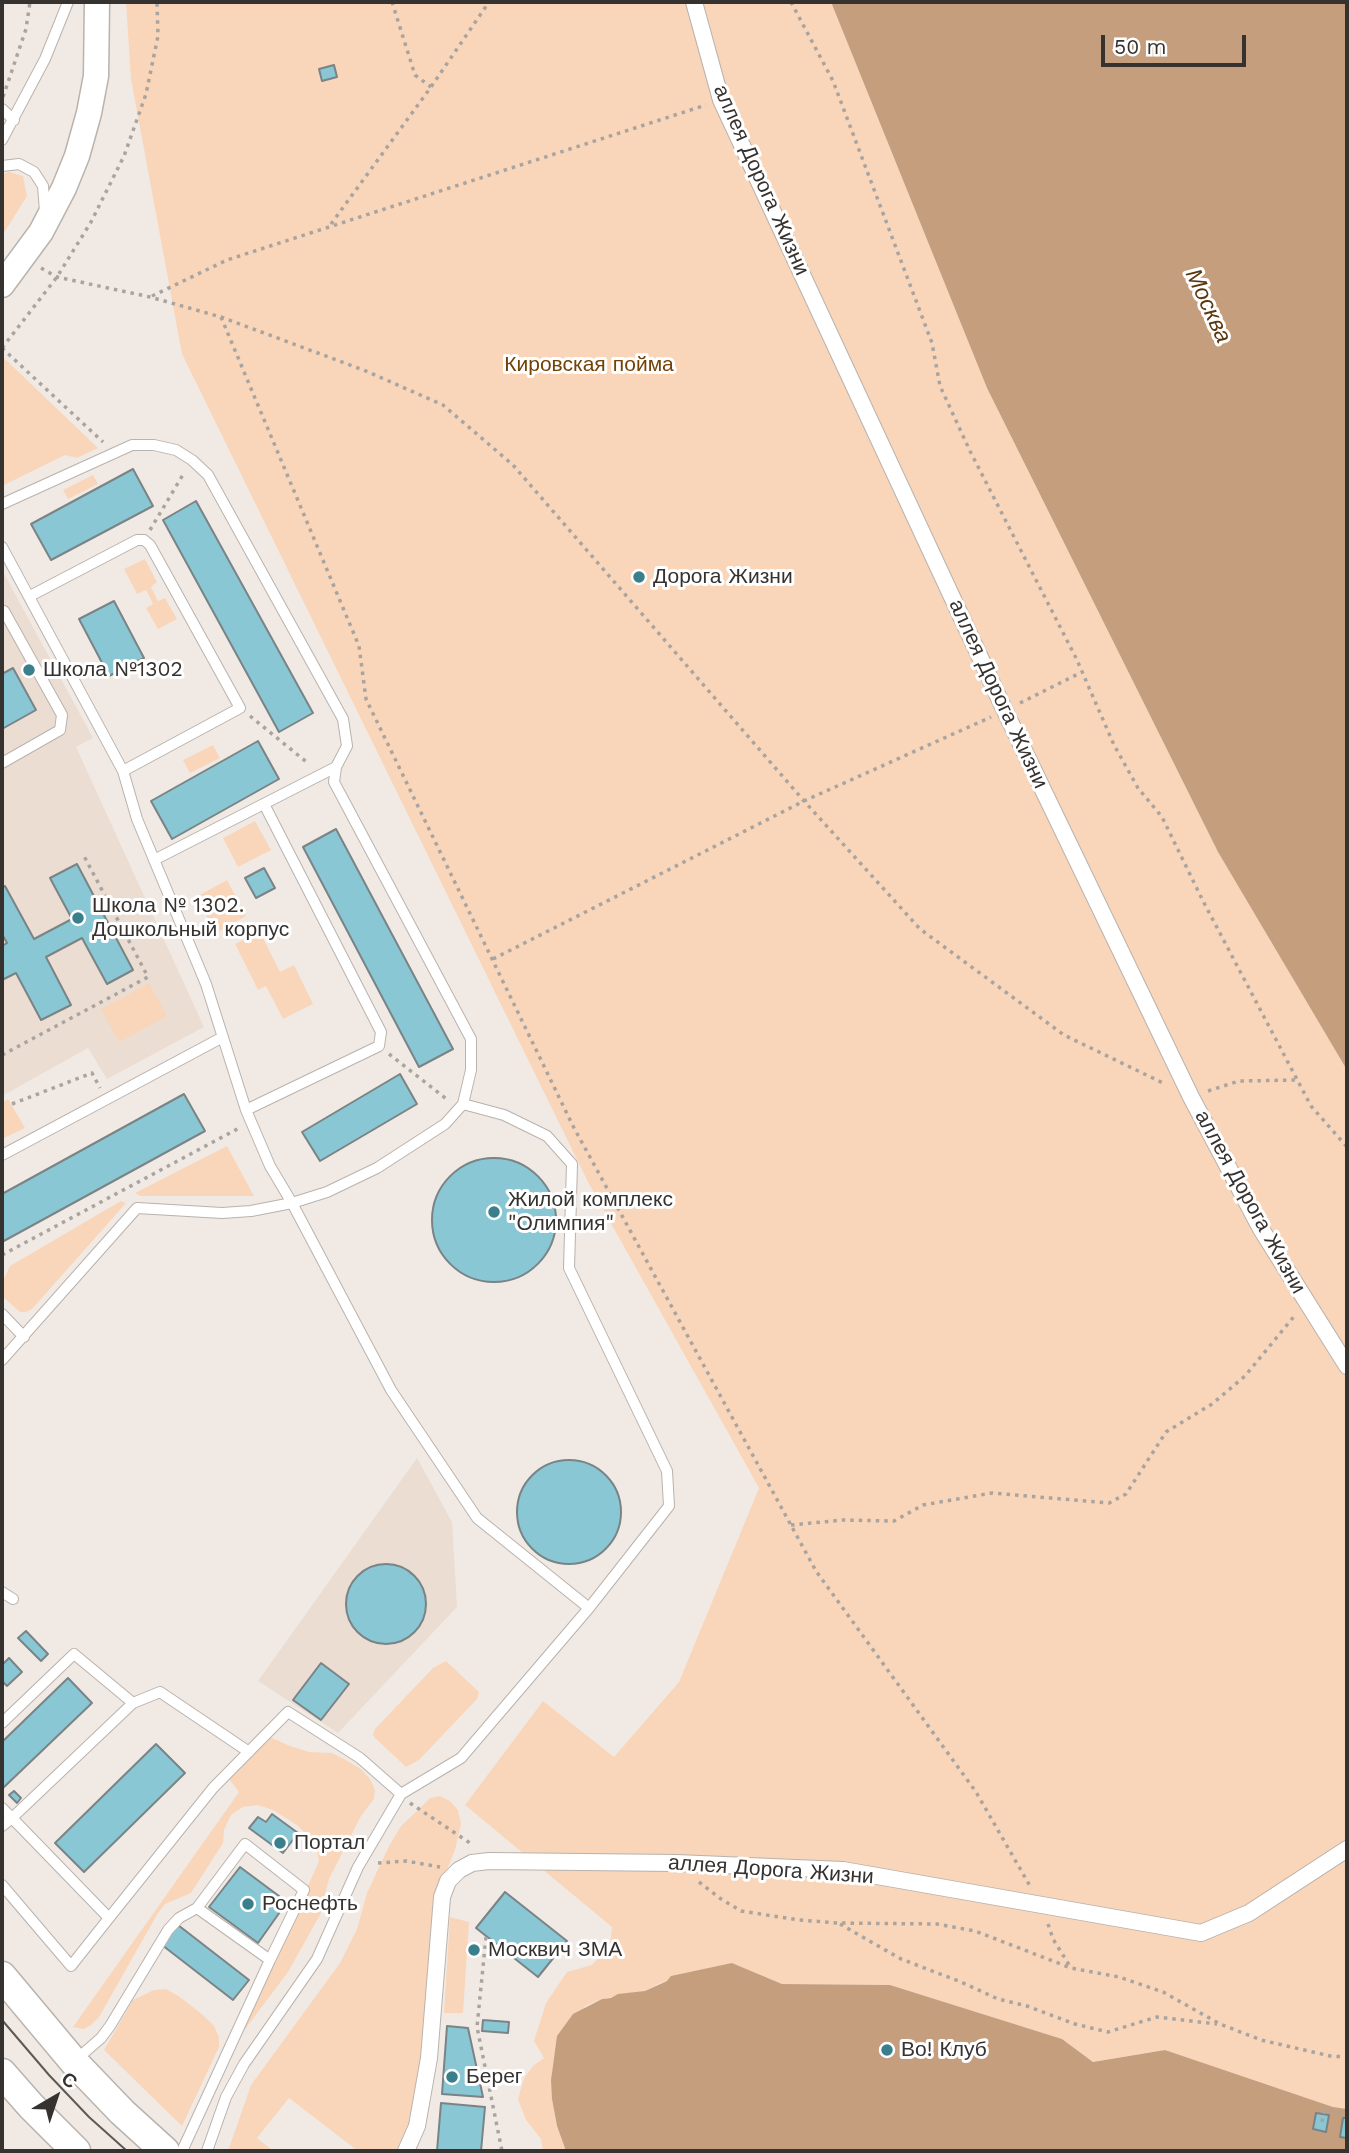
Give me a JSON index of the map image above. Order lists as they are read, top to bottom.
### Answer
{
  "streets": {
    "street": ["аллея Дорога Жизни"]
  },
  "water": ["Москва"],
  "parks": ["Кировская пойма"],
  "places": [
    "Дорога Жизни",
    "Школа №1302",
    "Школа № 1302. Дошкольный корпус",
    "Жилой комплекс \"Олимпия\"",
    "Портал",
    "Роснефть",
    "Москвич ЗМА",
    "Во! Клуб",
    "Берег"
  ],
  "scale_bar": "50 m",
  "north": "top right"
}
